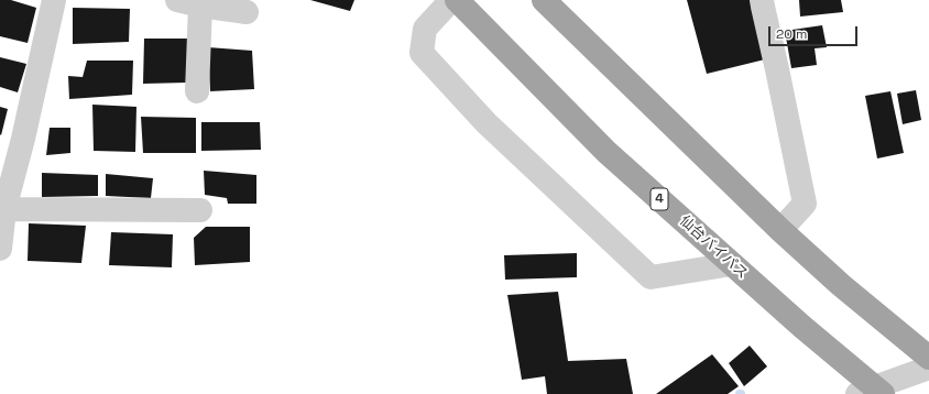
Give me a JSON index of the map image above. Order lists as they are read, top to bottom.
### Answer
{
  "streets": {
    "highway": ["4", "仙台バイパス"]
  },
  "scale_bar": "20 m"
}
